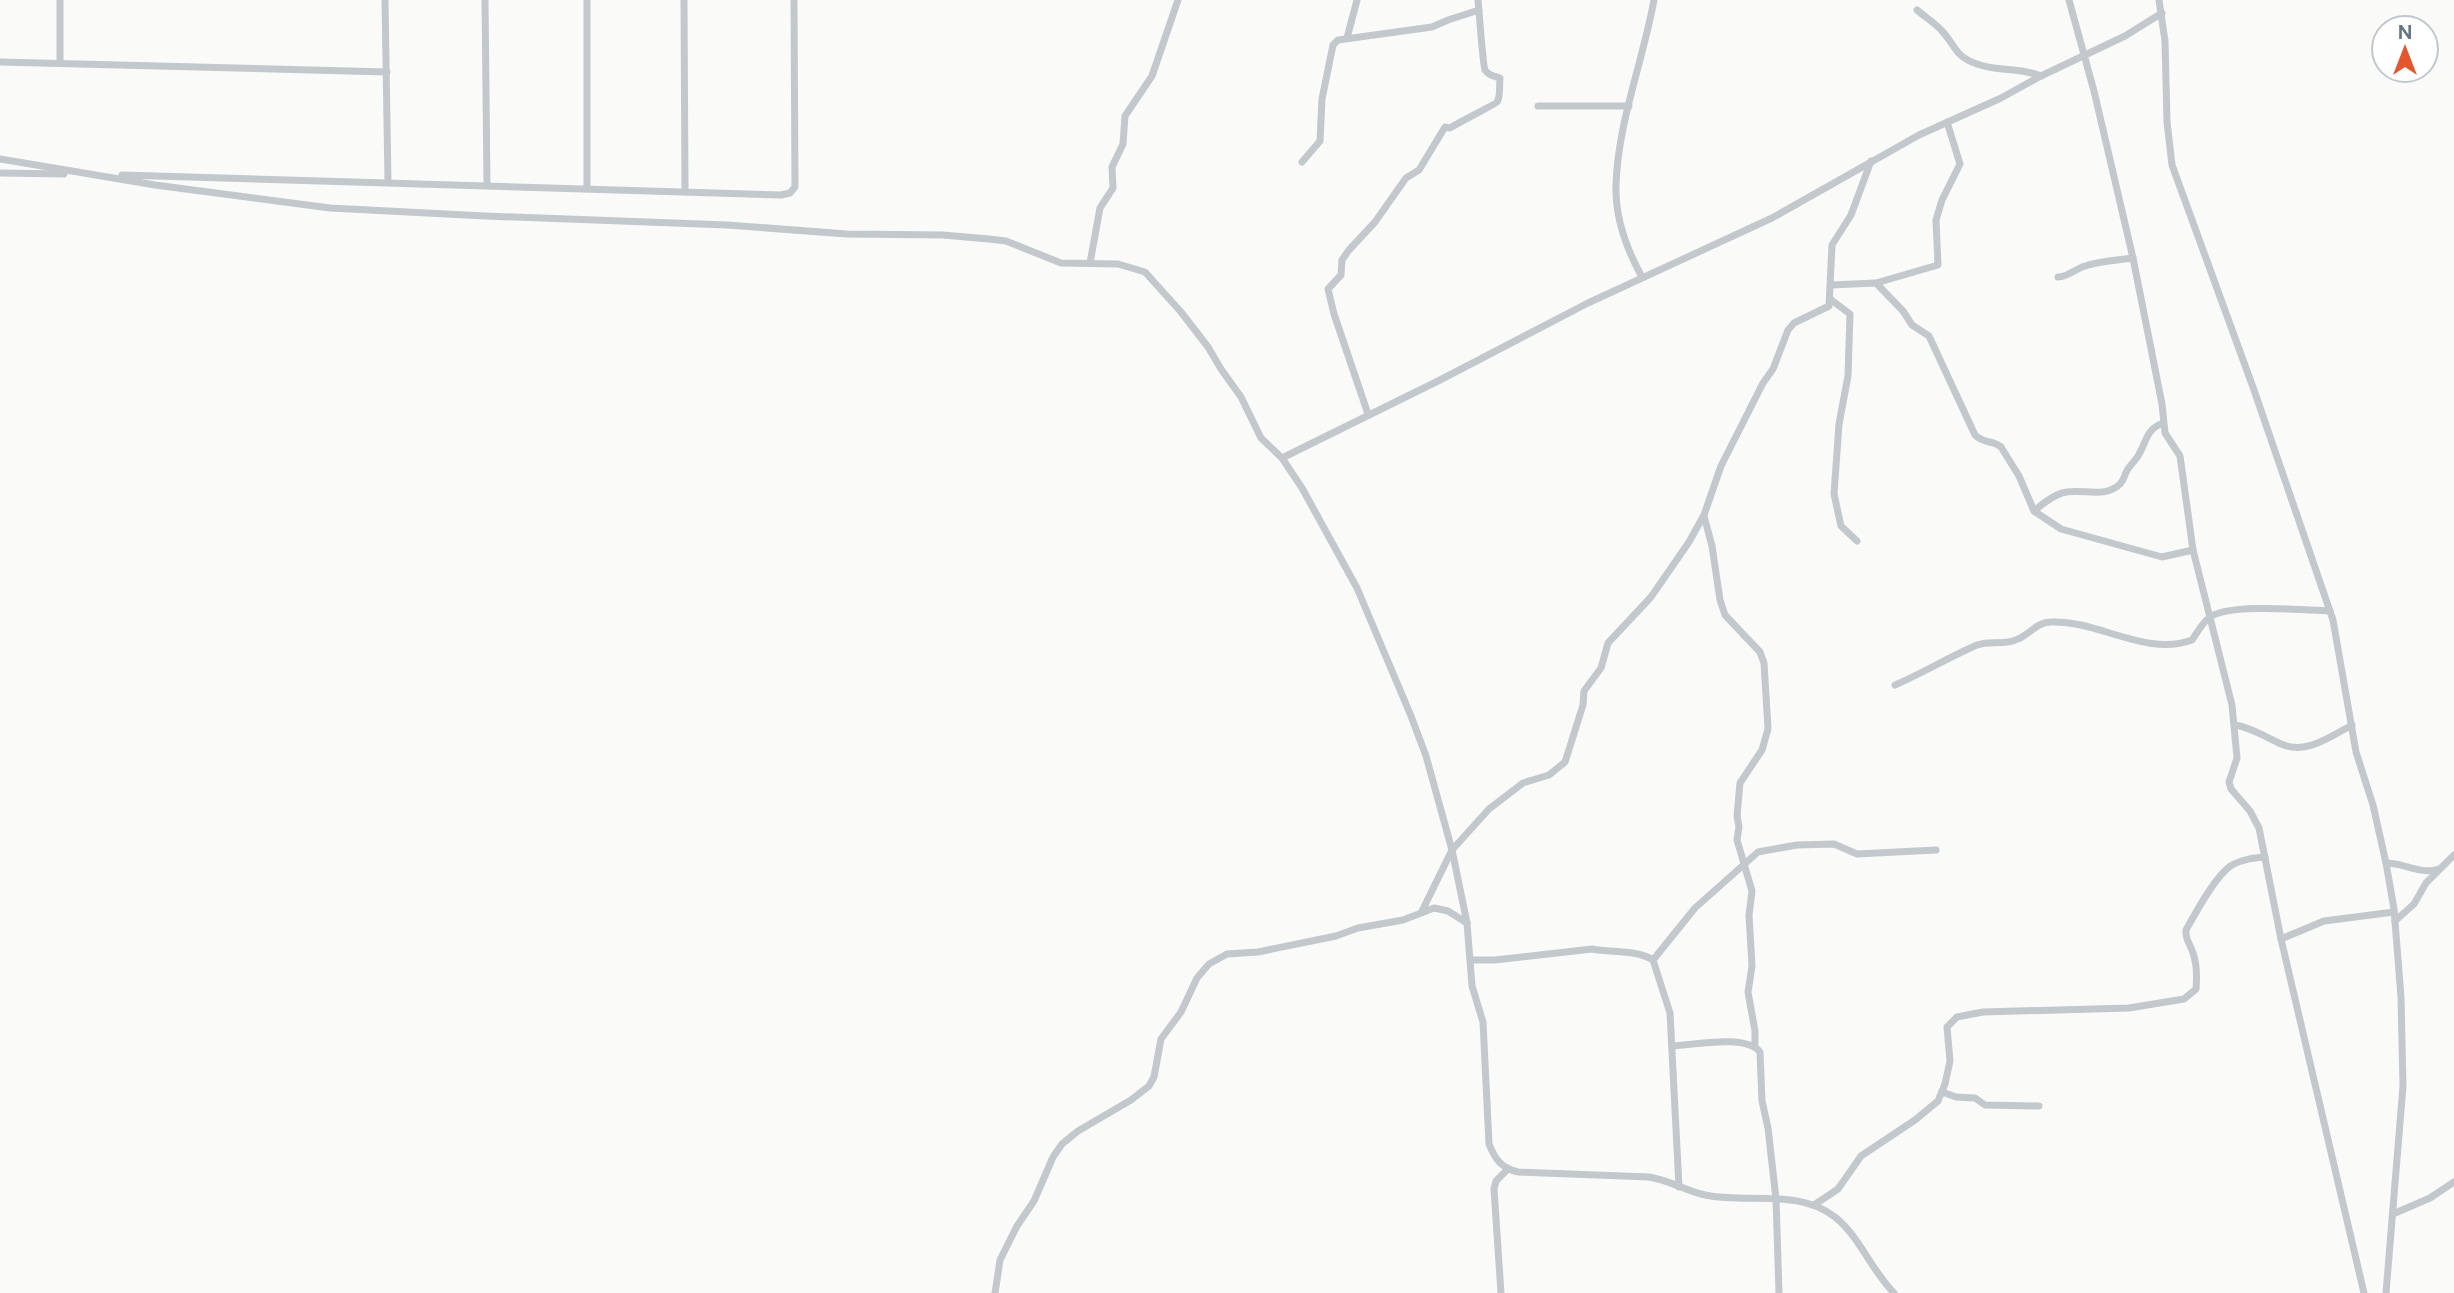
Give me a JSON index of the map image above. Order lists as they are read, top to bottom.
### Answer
{
  "north": "top"
}
